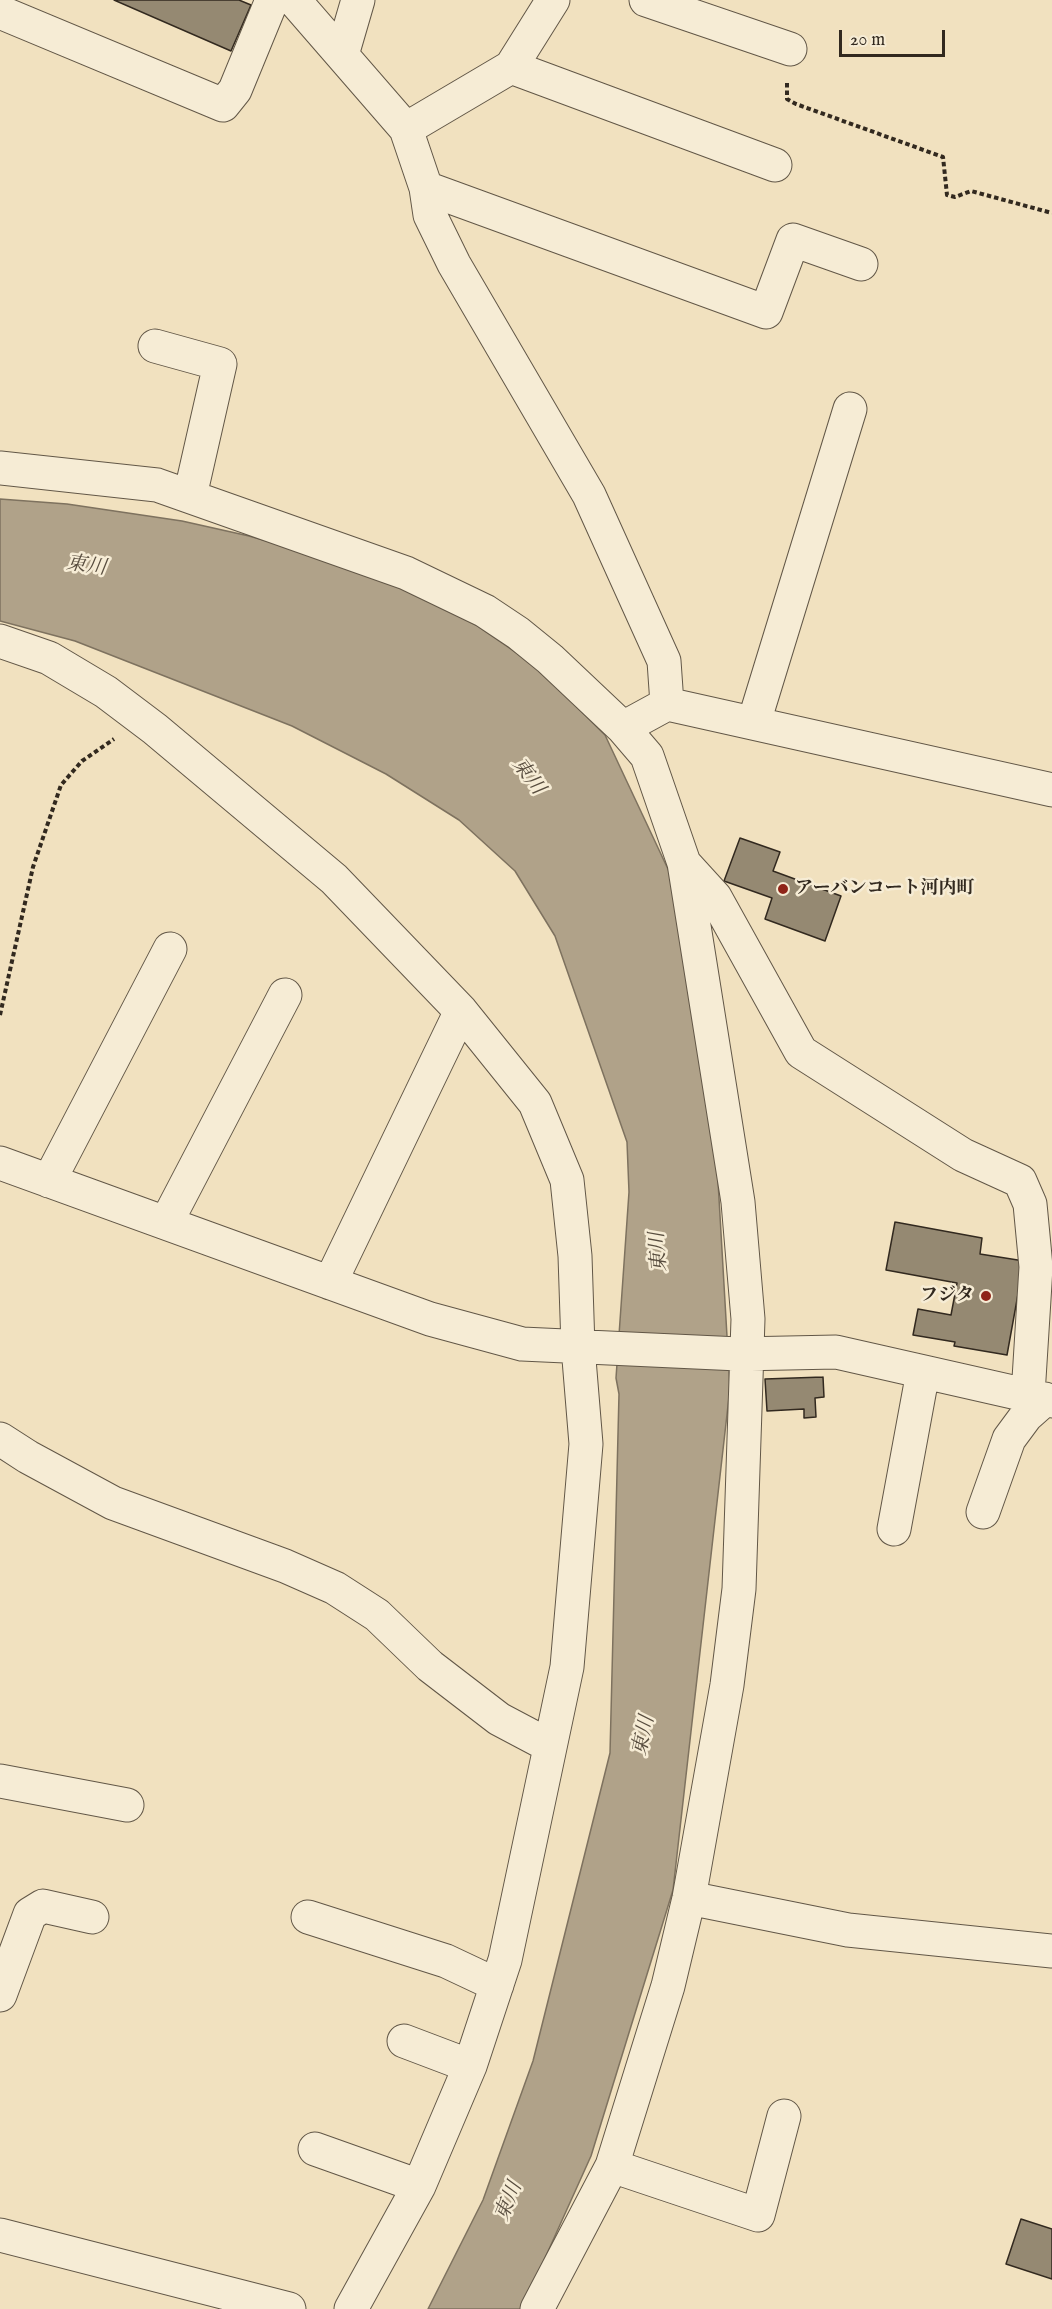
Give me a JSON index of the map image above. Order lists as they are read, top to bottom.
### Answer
{
  "water": ["東川"],
  "places": ["アーバンコート河内町", "フジタ"],
  "scale_bar": "20 m"
}
